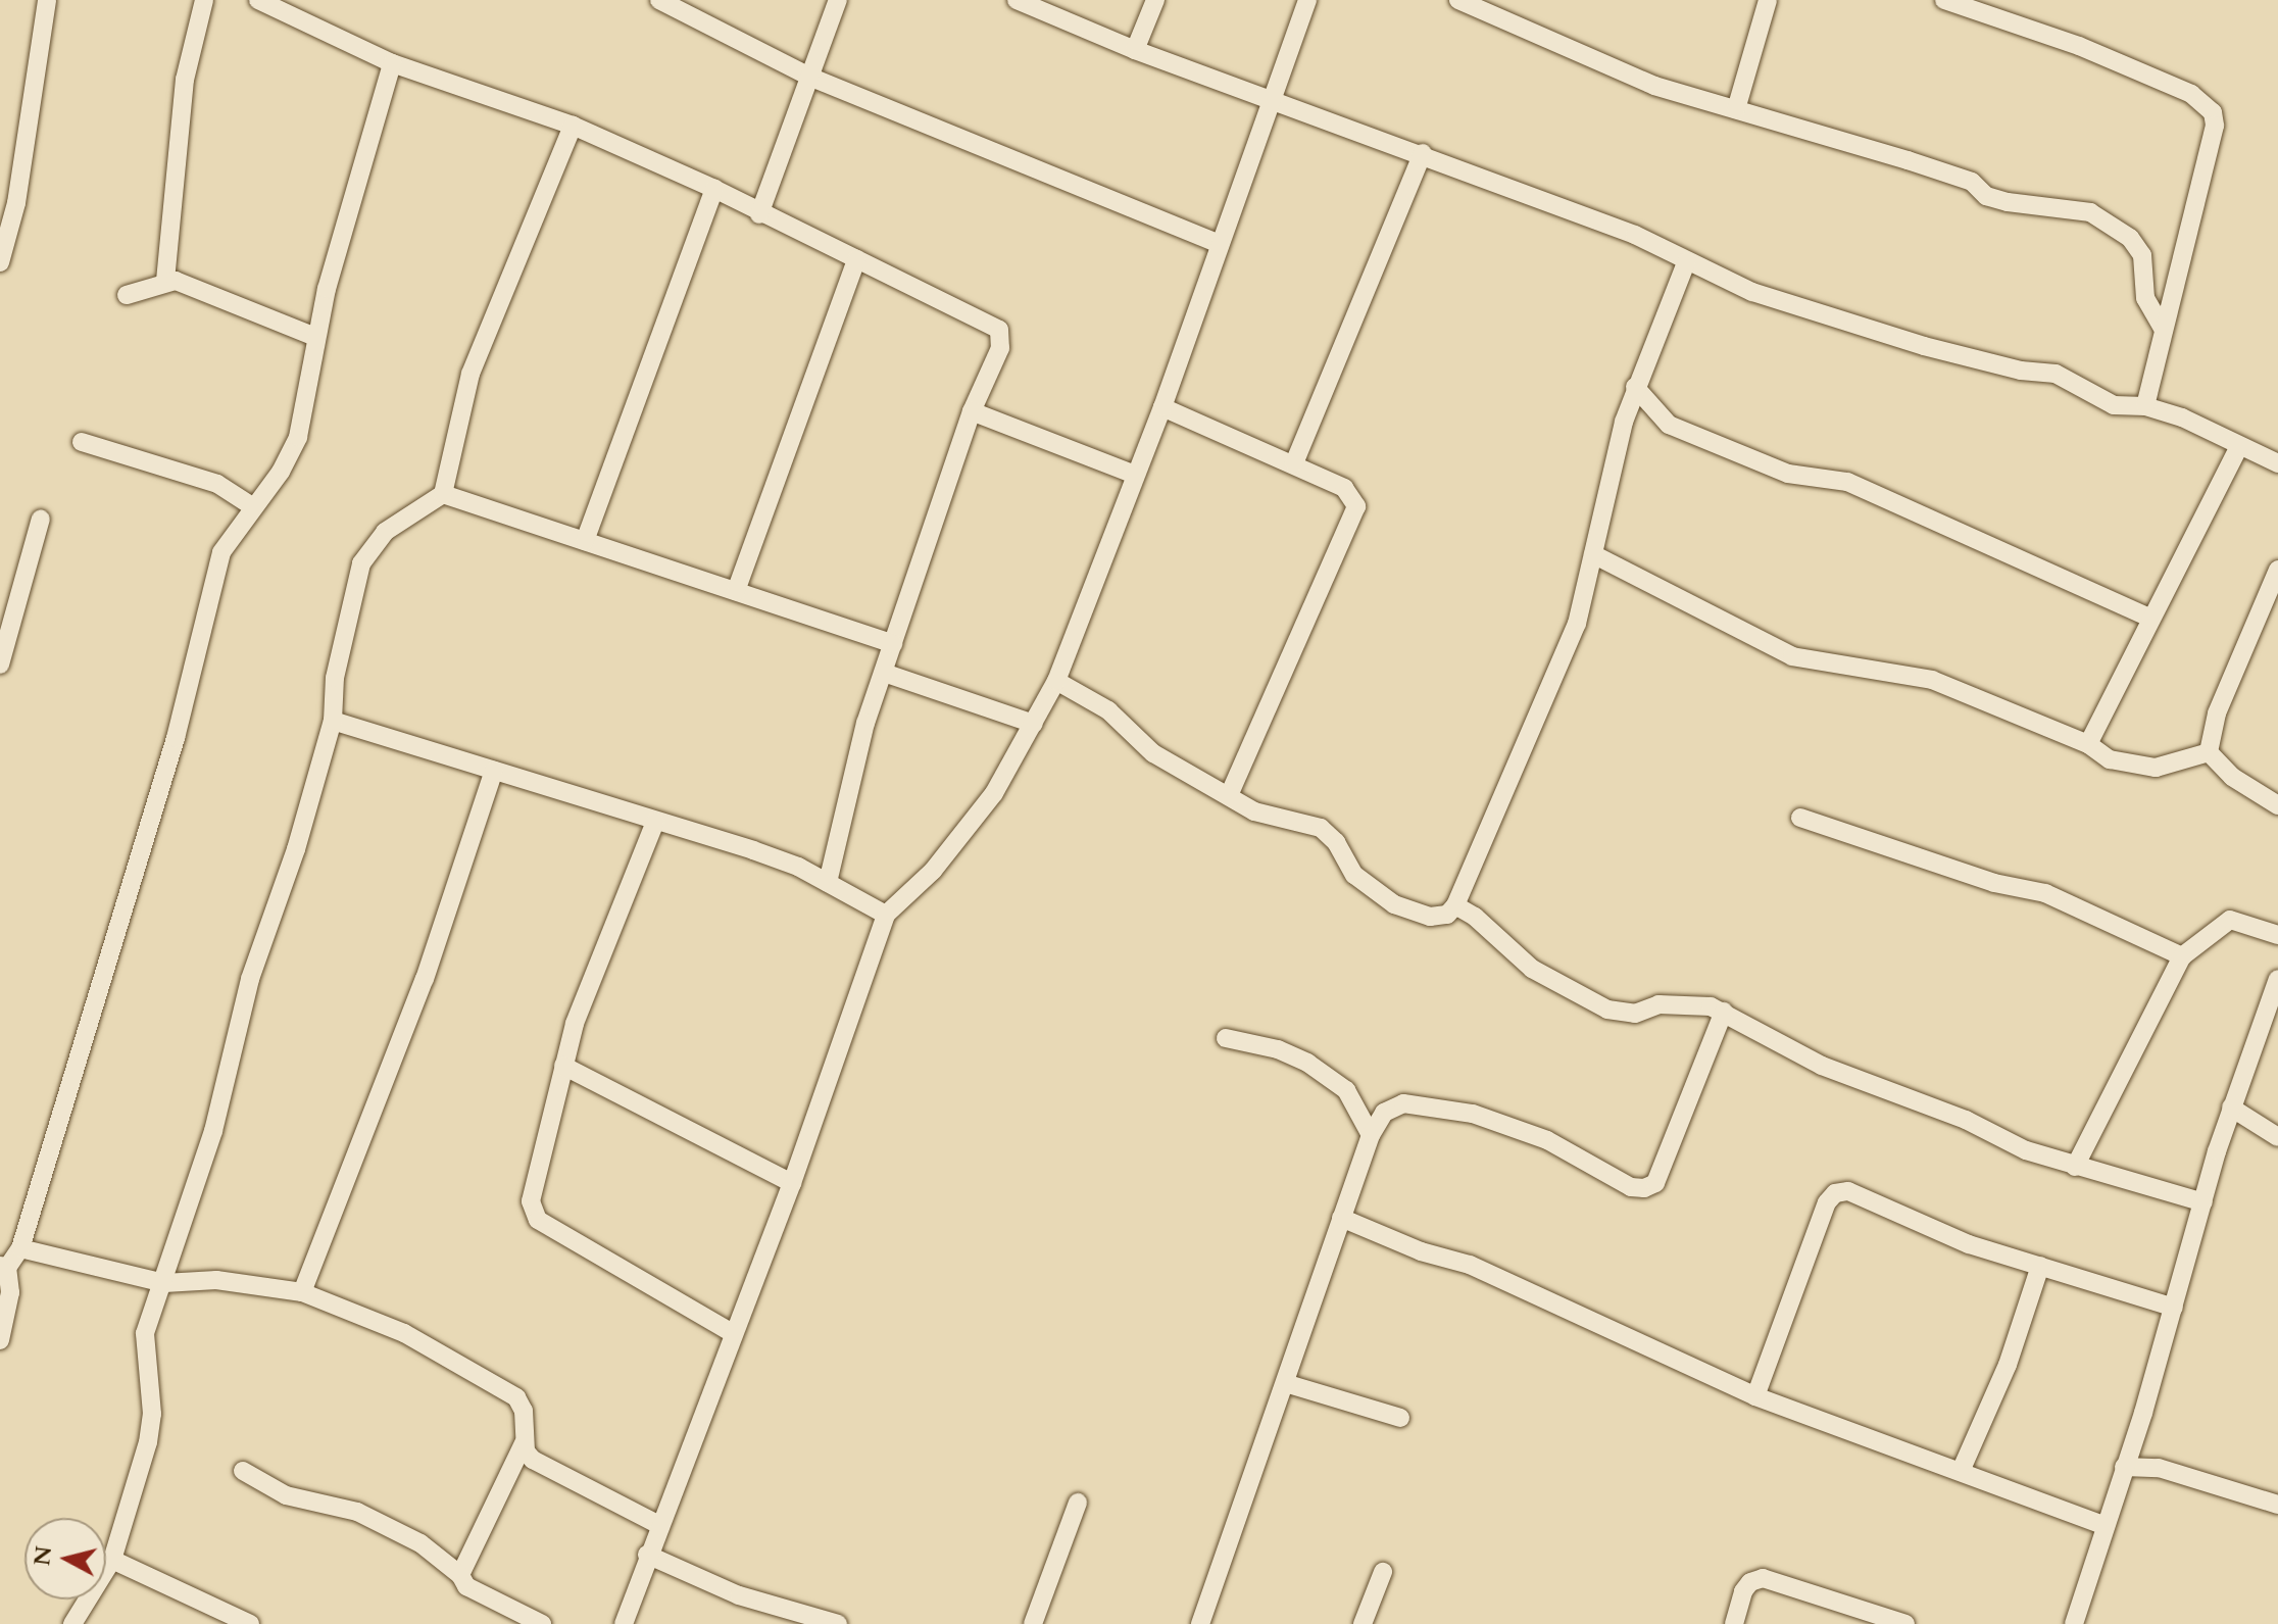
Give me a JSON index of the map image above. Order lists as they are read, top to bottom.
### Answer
{
  "north": "left"
}
